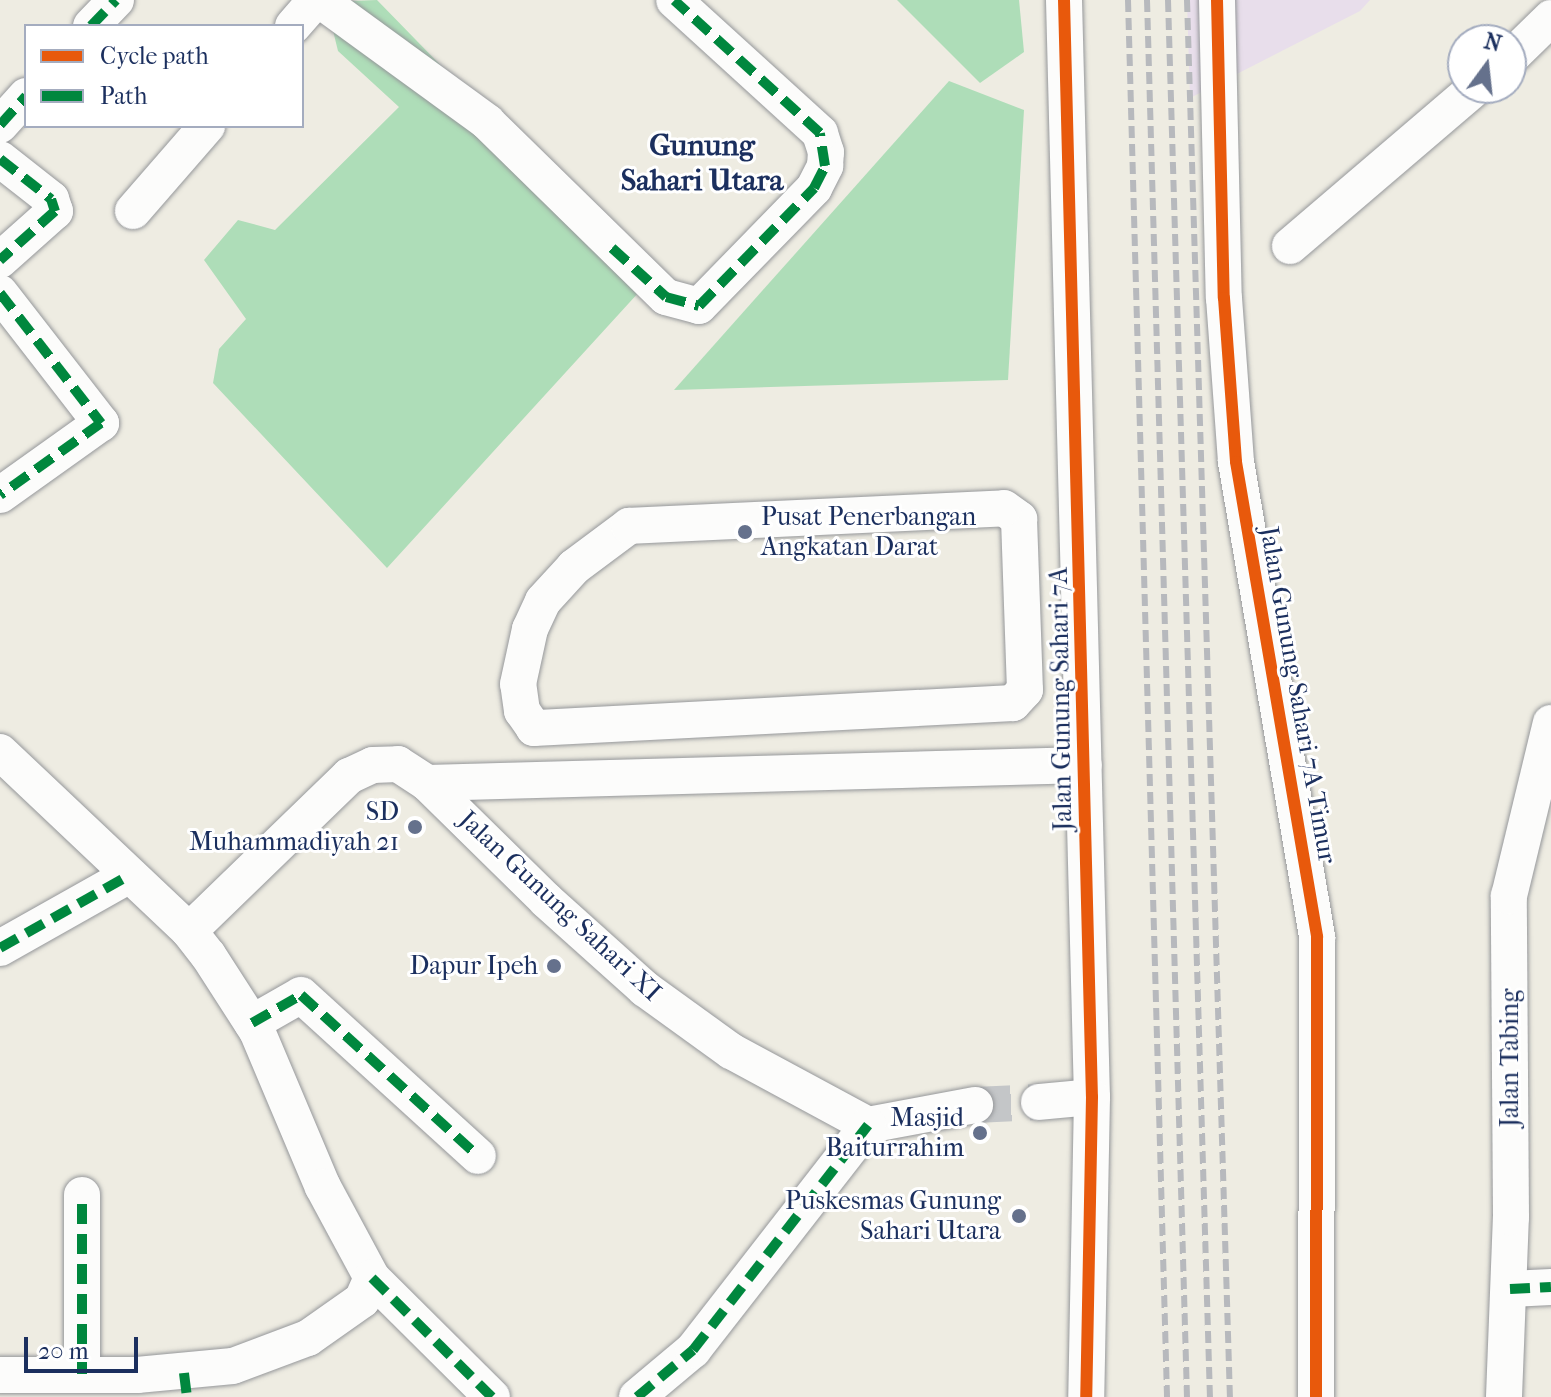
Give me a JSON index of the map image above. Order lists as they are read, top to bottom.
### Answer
{
  "streets": {
    "street": [
      "Jalan Gunung Sahari 7A Timur",
      "Jalan Gunung Sahari 7A",
      "Jalan Gunung Sahari XI",
      "Jalan Tabing"
    ]
  },
  "districts": ["Gunung Sahari Utara"],
  "places": [
    "Pusat Penerbangan Angkatan Darat",
    "SD Muhammadiyah 21",
    "Dapur Ipeh",
    "Masjid Baiturrahim",
    "Puskesmas Gunung Sahari Utara"
  ],
  "legend": ["Cycle path", "Path"],
  "scale_bar": "20 m",
  "north": "top"
}
